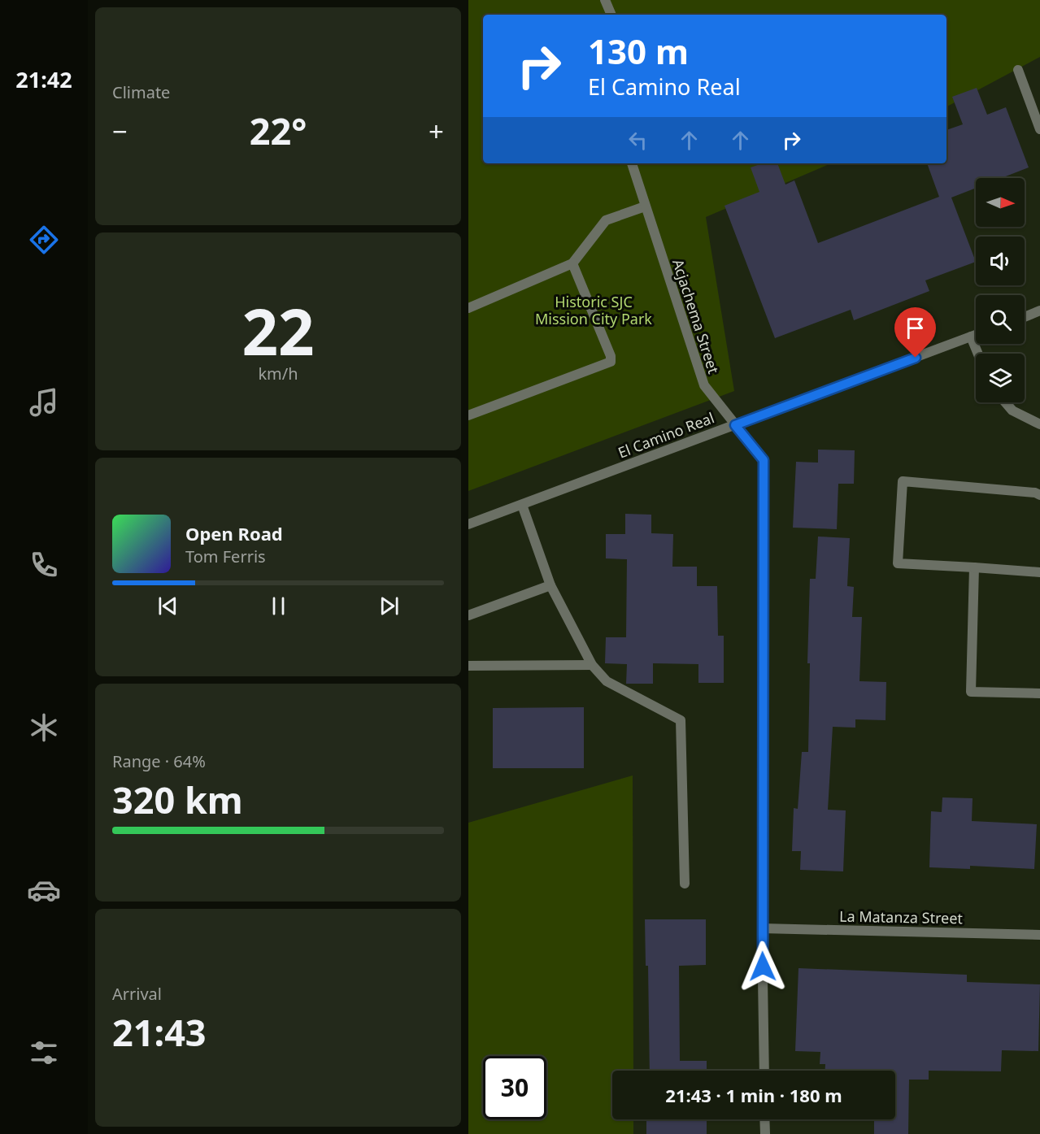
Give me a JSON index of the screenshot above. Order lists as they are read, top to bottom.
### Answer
{
  "streets": {
    "street": ["Acjachema Street", "El Camino Real", "La Matanza Street"]
  },
  "crossings": [
    ["Acjachema Street", "El Camino Real"],
    ["Acjachema Street", "La Matanza Street"]
  ],
  "parks": ["Historic SJC Mission City Park"],
  "north": "right",
  "page": {
    "tabs": "21:42",
    "tile": [
      "Climate",
      ["22", "km/h"],
      ["Range · 64%", "320 km"],
      ["Arrival", "21:43"]
    ],
    "turn": ["130 m", "El Camino Real"],
    "heat": ["−", "22°", "+"],
    "song": ["Open Road", "Tom Ferris"],
    "limit": "30",
    "trip": "21:43 · 1 min · 180 m"
  }
}
